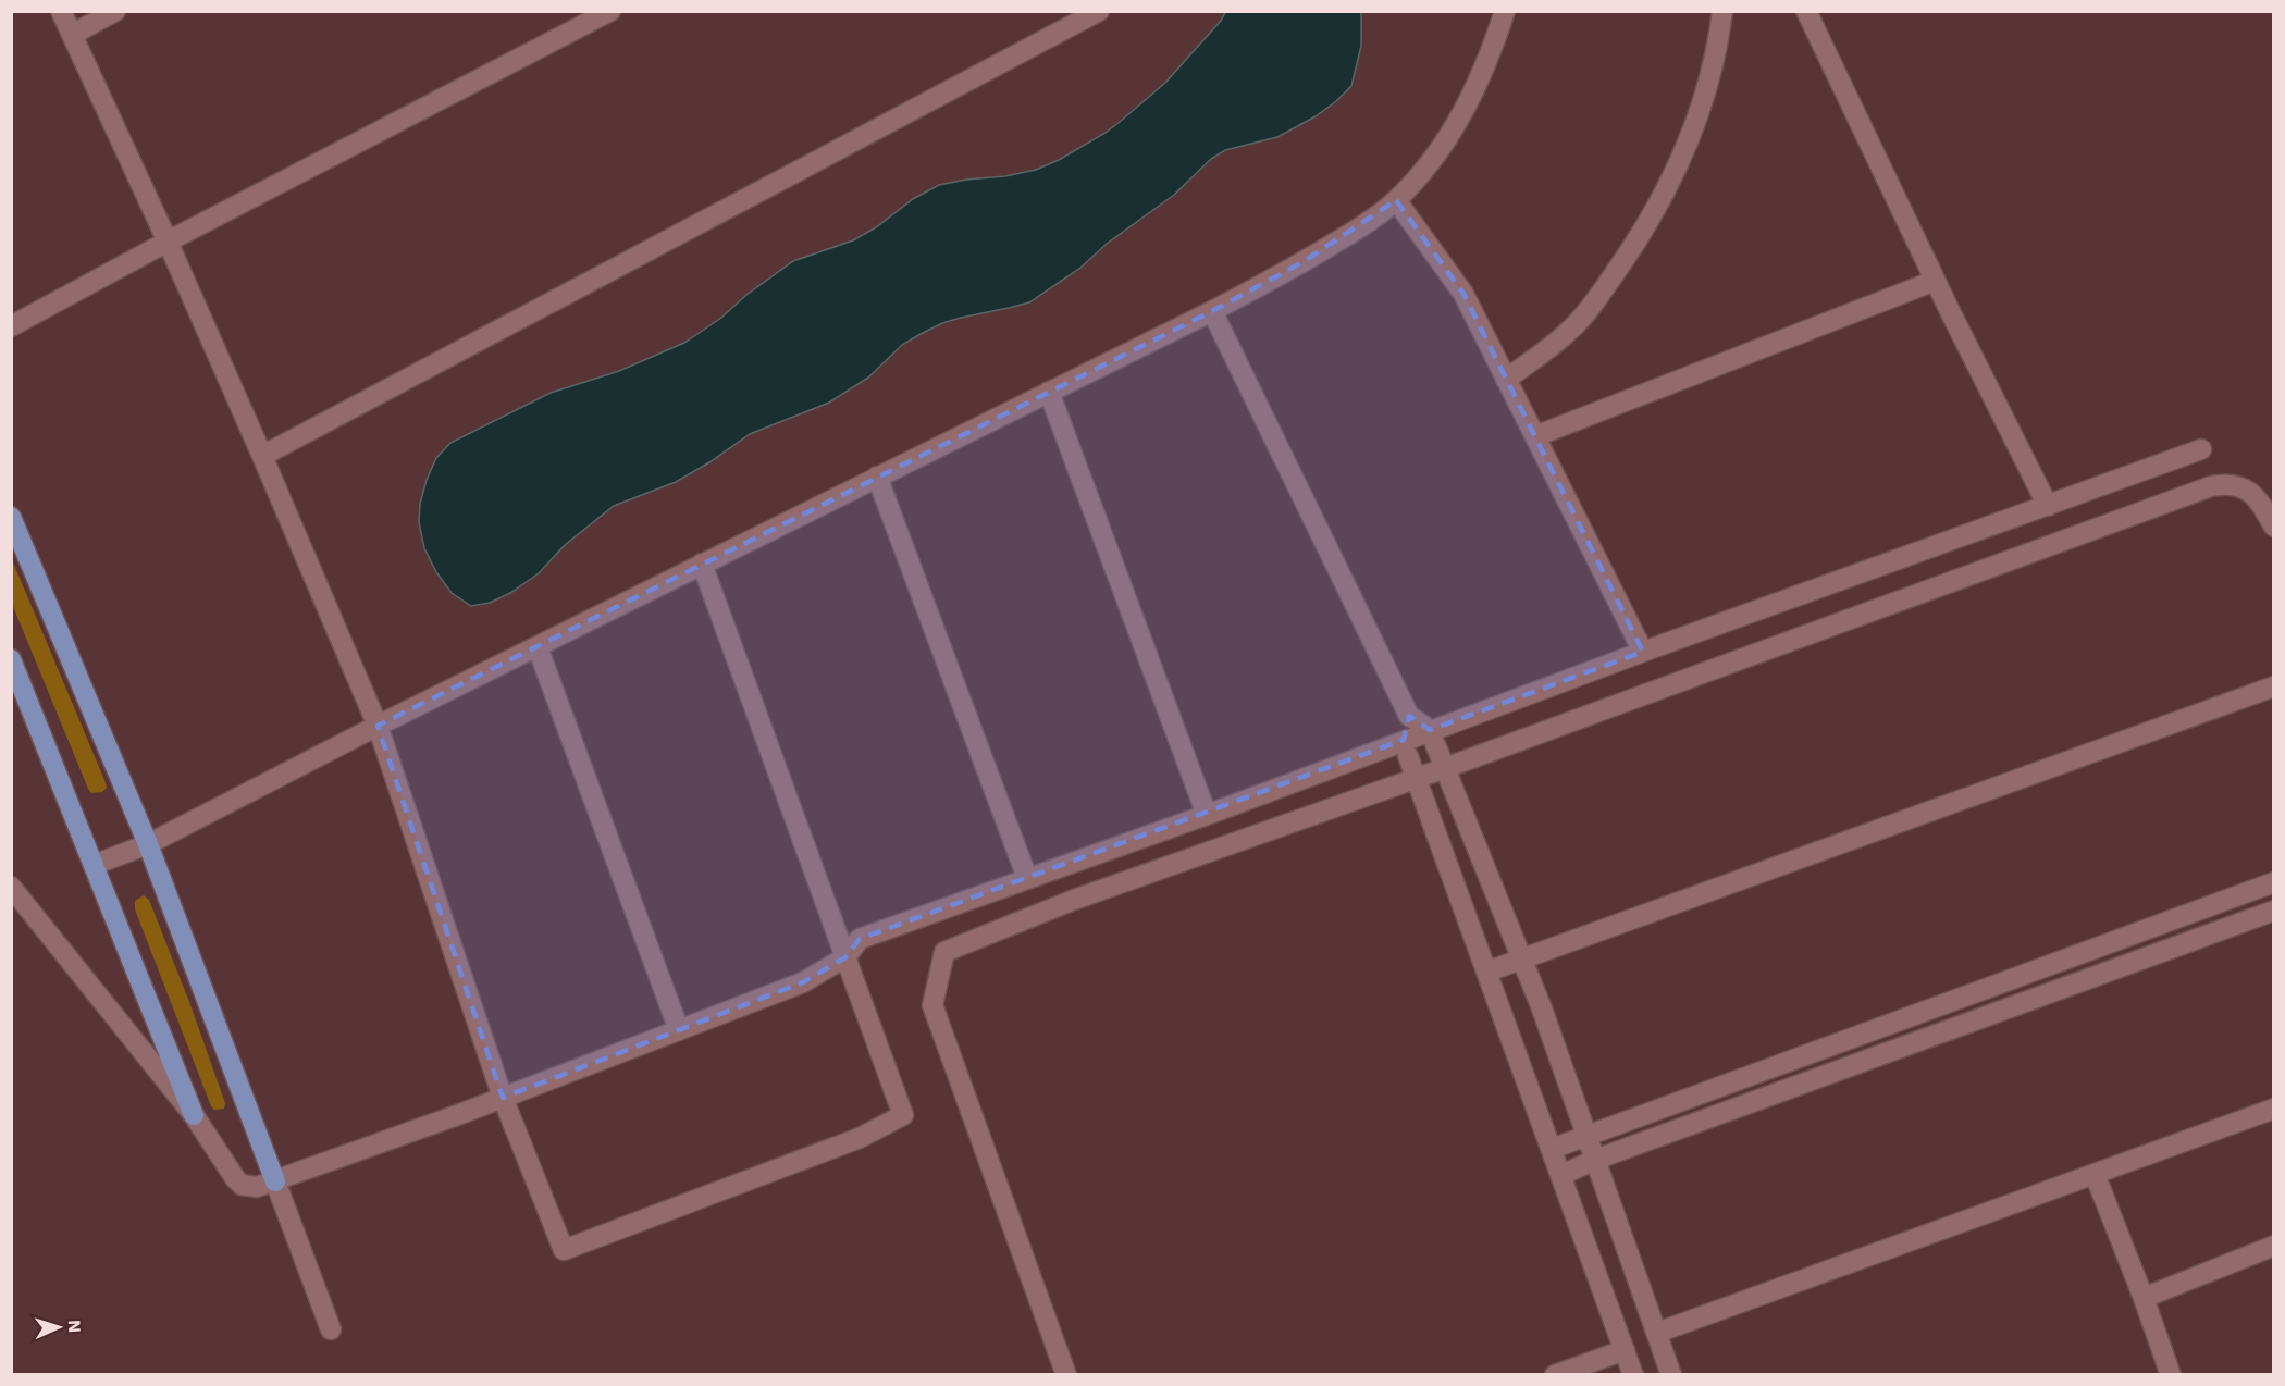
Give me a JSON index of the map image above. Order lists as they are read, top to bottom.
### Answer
{
  "north": "right"
}
